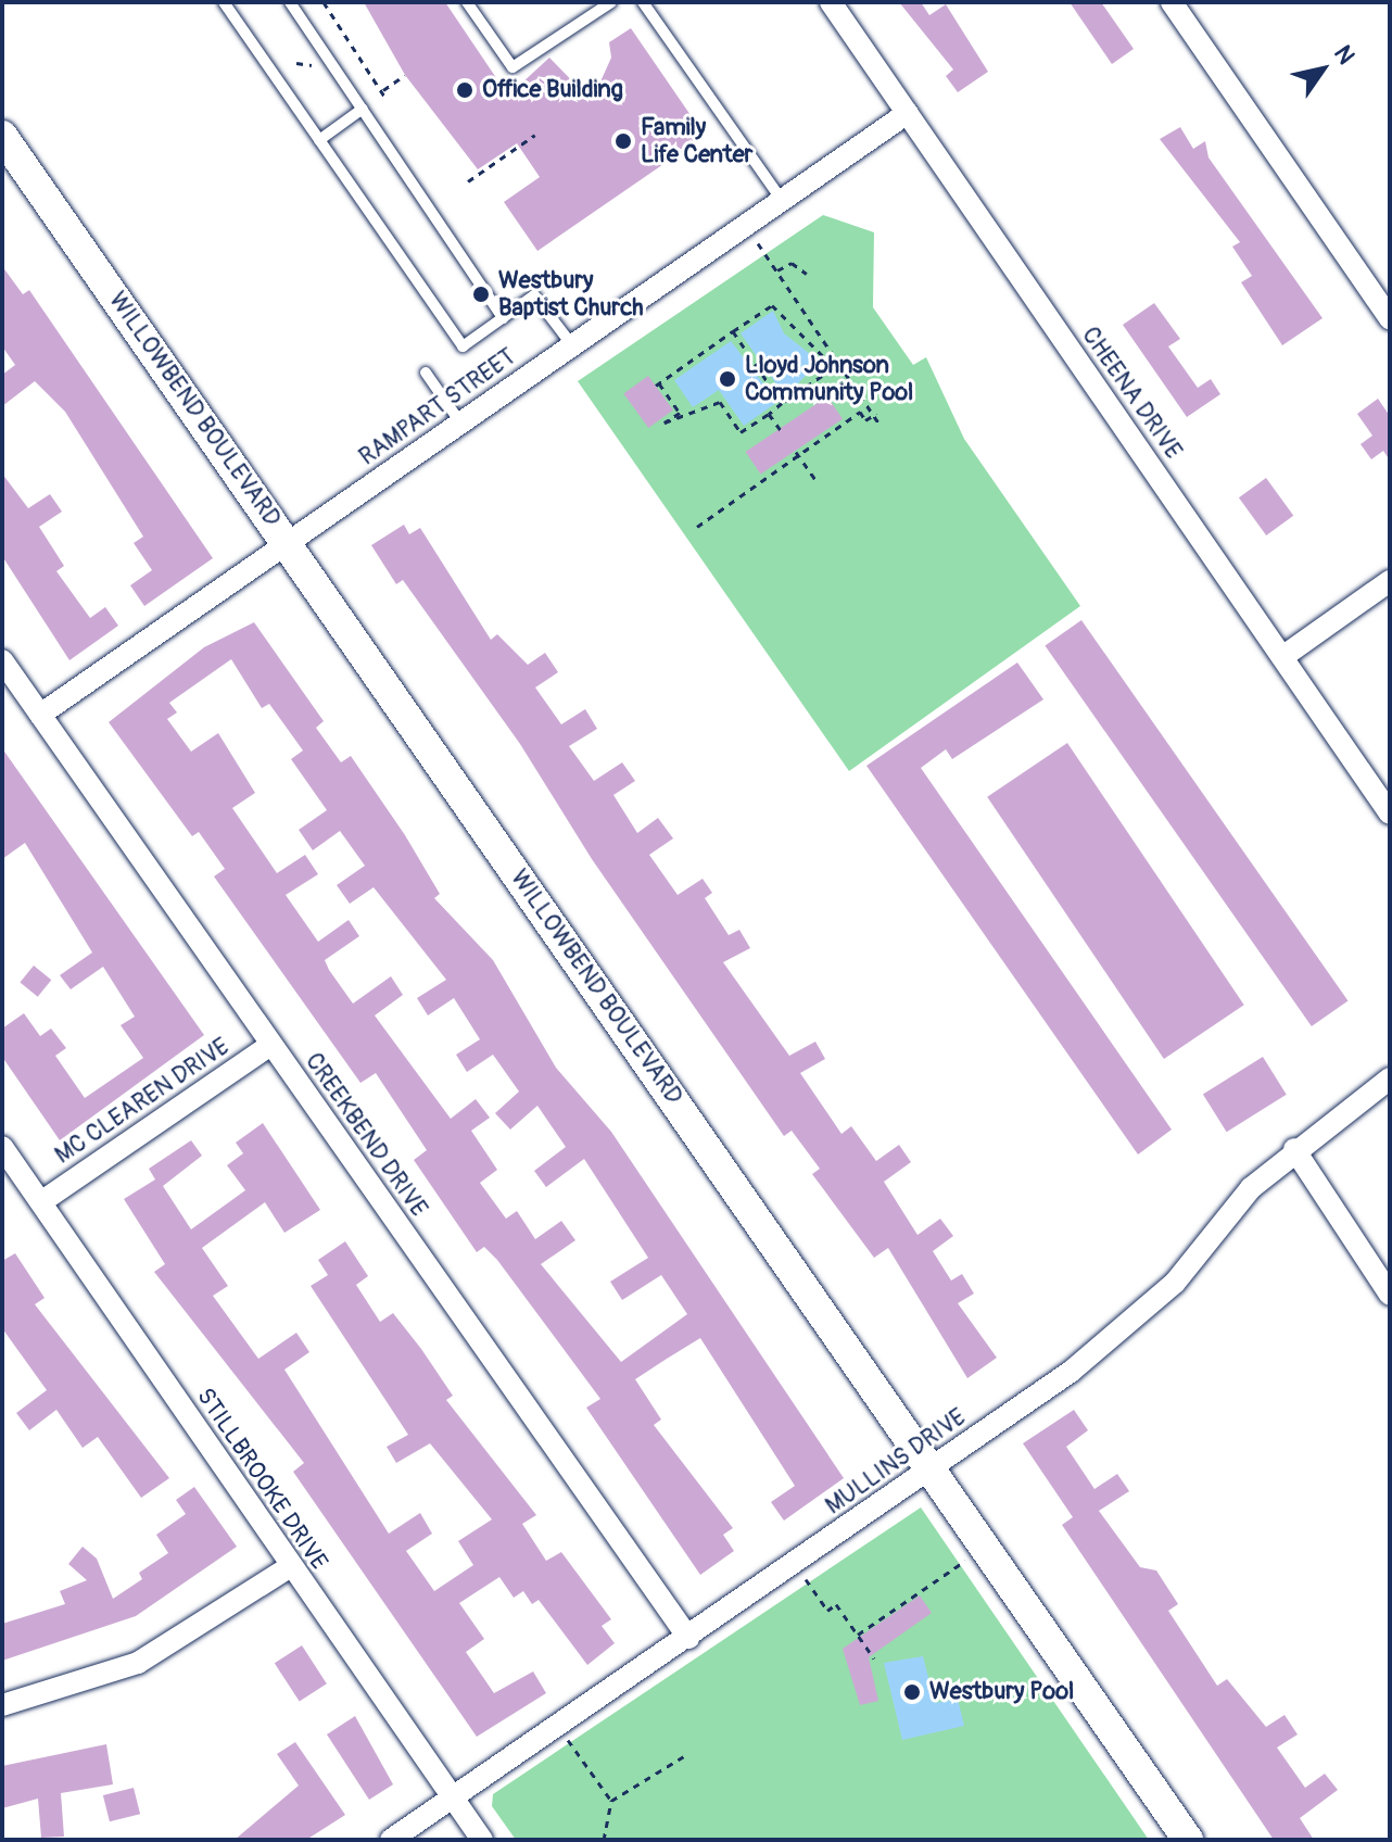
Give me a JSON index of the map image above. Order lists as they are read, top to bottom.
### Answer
{
  "streets": {
    "main road": ["WILLOWBEND BOULEVARD"],
    "street": [
      "CHEENA DRIVE",
      "RAMPART STREET",
      "MC CLEAREN DRIVE",
      "CREEKBEND DRIVE",
      "MULLINS DRIVE",
      "STILLBROOKE DRIVE"
    ]
  },
  "crossings": [
    ["CHEENA DRIVE", "RAMPART STREET"],
    ["RAMPART STREET", "WILLOWBEND BOULEVARD"],
    ["RAMPART STREET", "CREEKBEND DRIVE"],
    ["WILLOWBEND BOULEVARD", "MULLINS DRIVE"],
    ["MC CLEAREN DRIVE", "CREEKBEND DRIVE"],
    ["MC CLEAREN DRIVE", "STILLBROOKE DRIVE"],
    ["CREEKBEND DRIVE", "MULLINS DRIVE"],
    ["MULLINS DRIVE", "STILLBROOKE DRIVE"]
  ],
  "places": [
    "Office Building",
    "Family Life Center",
    "Westbury Baptist Church",
    "Lloyd Johnson Community Pool",
    "Westbury Pool"
  ],
  "north": "top right"
}
